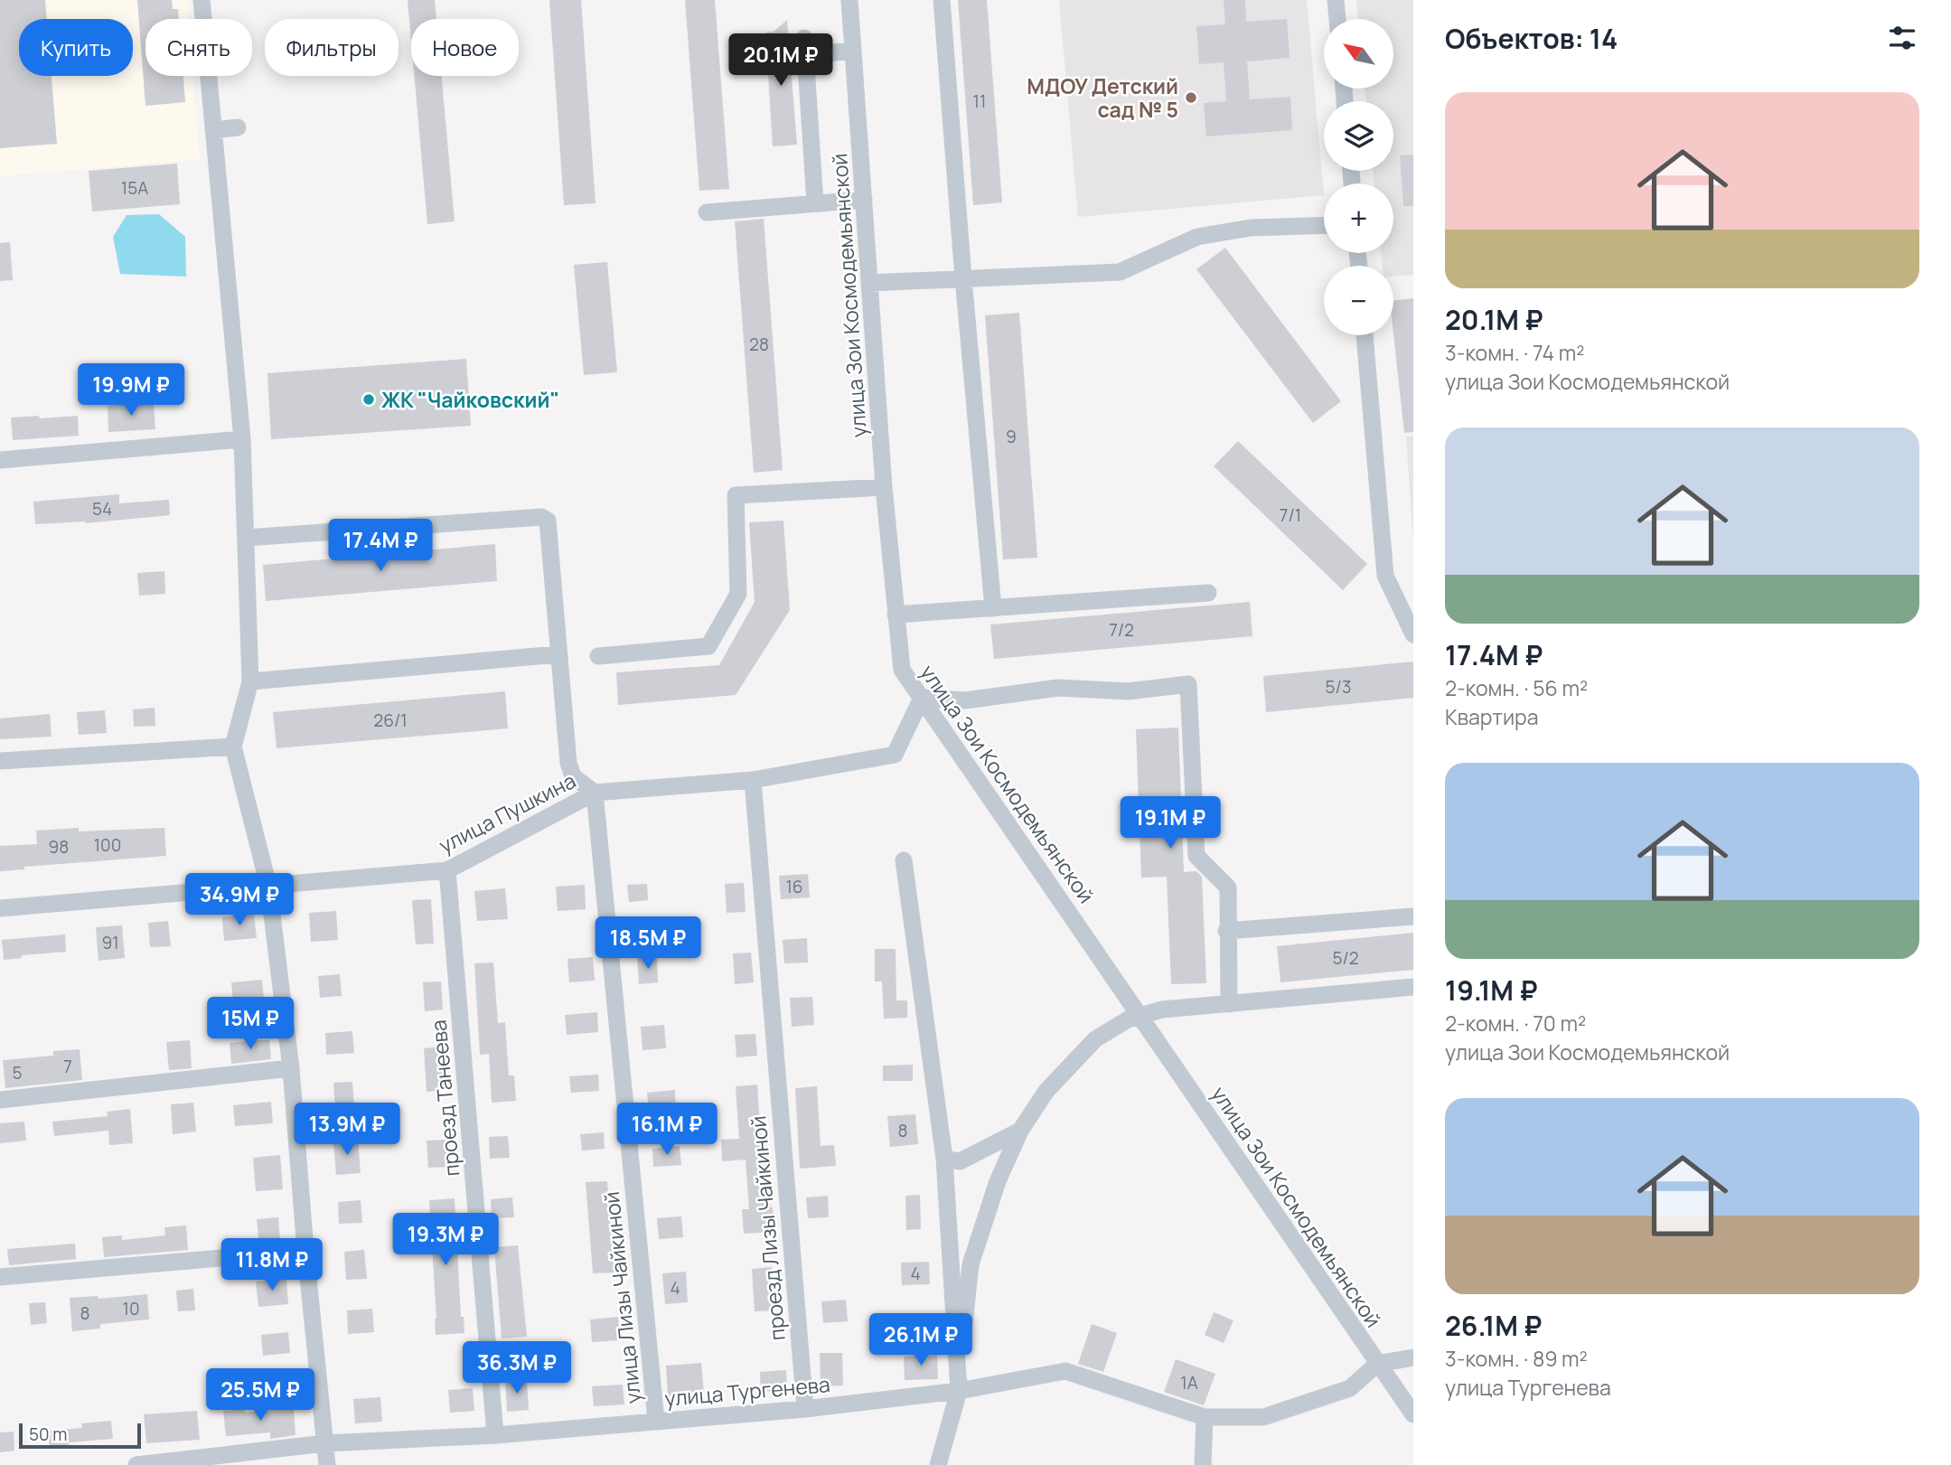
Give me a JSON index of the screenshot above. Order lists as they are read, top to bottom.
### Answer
{
  "streets": {
    "street": [
      "улица Зои Космодемьянской",
      "улица Пушкина",
      "проезд Танеева",
      "проезд Лизы Чайкиной",
      "улица Лизы Чайкиной",
      "улица Тургенева"
    ]
  },
  "crossings": [
    ["улица Зои Космодемьянской", "улица Пушкина"],
    ["улица Зои Космодемьянской", "улица Тургенева"],
    ["улица Пушкина", "проезд Танеева"],
    ["улица Пушкина", "проезд Лизы Чайкиной"],
    ["улица Пушкина", "улица Лизы Чайкиной"],
    ["проезд Танеева", "улица Тургенева"],
    ["проезд Лизы Чайкиной", "улица Тургенева"],
    ["улица Лизы Чайкиной", "улица Тургенева"]
  ],
  "places": ["МДОУ Детский сад № 5", "ЖК \"Чайковский\""],
  "house_numbers": [
    "11",
    "15А",
    "28",
    "9",
    "54",
    "7/1",
    "7/2",
    "5/3",
    "26/1",
    "100",
    "98",
    "16",
    "91",
    "5/2",
    "7",
    "5",
    "8",
    "4",
    "4",
    "10",
    "8",
    "1А"
  ],
  "scale_bar": "50 m",
  "north": "top left",
  "page": {
    "heading": "Объектов: 14",
    "map_buttons": ["+", "−"],
    "chip": [
      "Купить",
      "Снять",
      "Фильтры",
      "Новое"
    ],
    "price": [
      "20.1M ₽",
      "19.9M ₽",
      "17.4M ₽",
      "19.1M ₽",
      "34.9M ₽",
      "18.5M ₽",
      "15M ₽",
      "13.9M ₽",
      "16.1M ₽",
      "19.3M ₽",
      "11.8M ₽",
      "26.1M ₽",
      "36.3M ₽",
      "25.5M ₽"
    ],
    "list": [
      {
        "name": "20.1M ₽",
        "note": "3-комн. · 74 m² · улица Зои Космодемьянской"
      },
      {
        "name": "17.4M ₽",
        "note": "2-комн. · 56 m² · Квартира"
      },
      {
        "name": "19.1M ₽",
        "note": "2-комн. · 70 m² · улица Зои Космодемьянской"
      },
      {
        "name": "26.1M ₽",
        "note": "3-комн. · 89 m² · улица Тургенева"
      }
    ],
    "scale": "50 m"
  }
}
